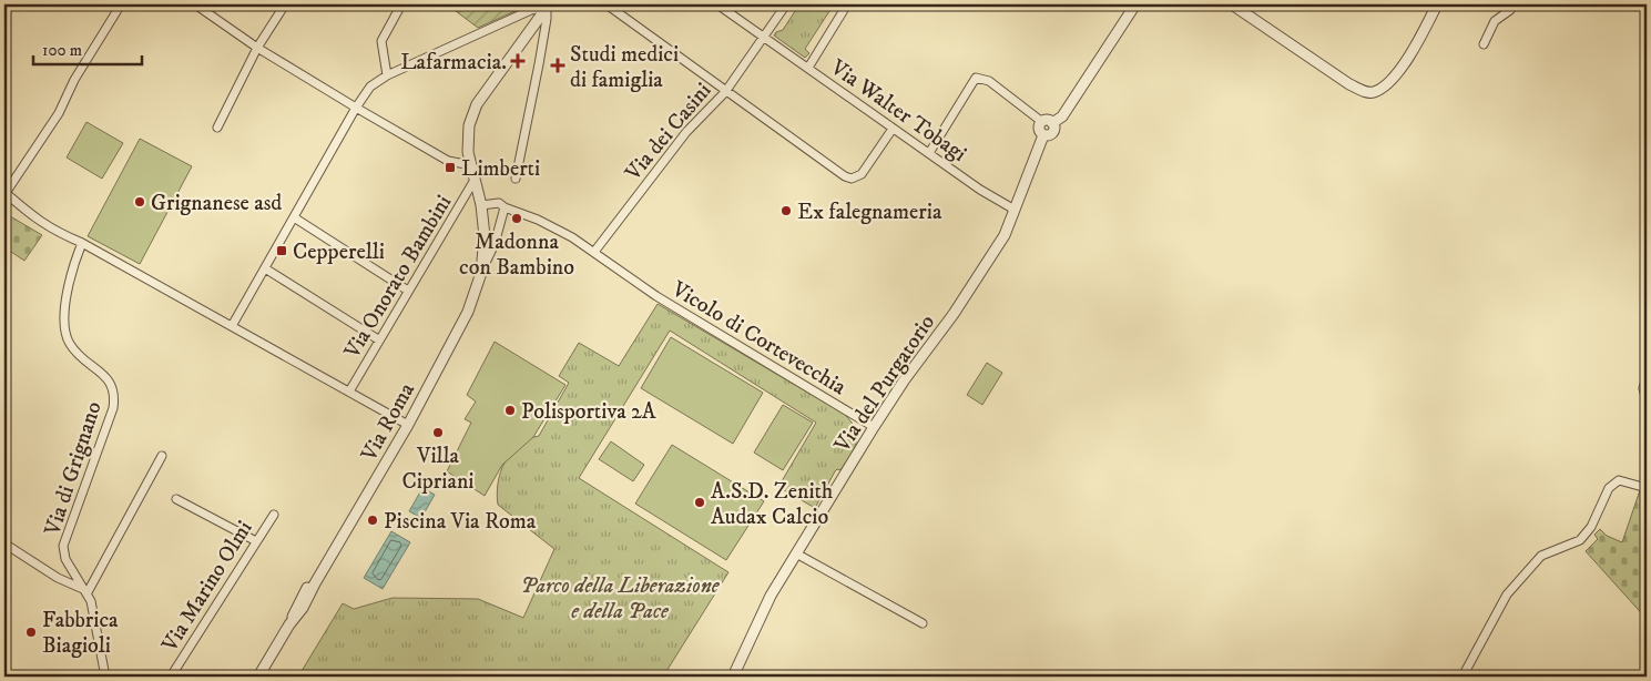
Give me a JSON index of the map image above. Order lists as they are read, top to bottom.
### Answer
{
  "streets": {
    "street": [
      "Via Walter Tobagi",
      "Via dei Casini",
      "Via Onorato Bambini",
      "Vicolo di Cortevecchia",
      "Via del Purgatorio",
      "Via Roma",
      "Via di Grignano",
      "Via Marino Olmi"
    ]
  },
  "crossings": [
    ["Via Walter Tobagi", "Via dei Casini"],
    ["Via Walter Tobagi", "Via del Purgatorio"],
    ["Via dei Casini", "Vicolo di Cortevecchia"],
    ["Via Onorato Bambini", "Via Roma"],
    ["Vicolo di Cortevecchia", "Via del Purgatorio"]
  ],
  "parks": ["Parco della Liberazione e della Pace"],
  "places": {
    "health": ["Lafarmacia.", "Studi medici di famiglia"],
    "transit": ["Limberti", "Cepperelli"],
    "other": [
      "Grignanese asd",
      "Ex falegnameria",
      "Madonna con Bambino",
      "Polisportiva 2A",
      "Villa Cipriani",
      "A.S.D. Zenith Audax Calcio",
      "Piscina Via Roma",
      "Fabbrica Biagioli"
    ]
  },
  "scale_bar": "100 m"
}
